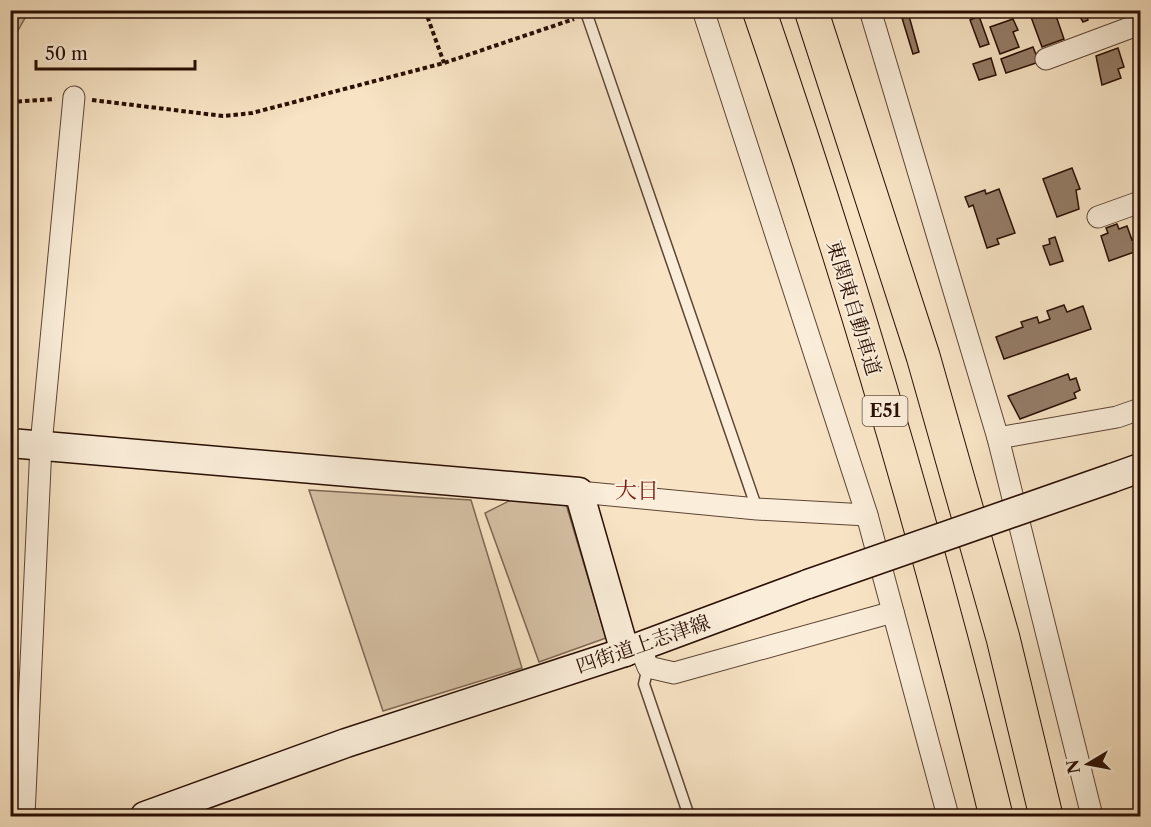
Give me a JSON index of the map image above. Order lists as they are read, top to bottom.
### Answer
{
  "streets": {
    "highway": ["東関東自動車道", "E51"],
    "main road": ["四街道上志津線"]
  },
  "districts": ["大日"],
  "scale_bar": "50 m",
  "north": "left"
}
